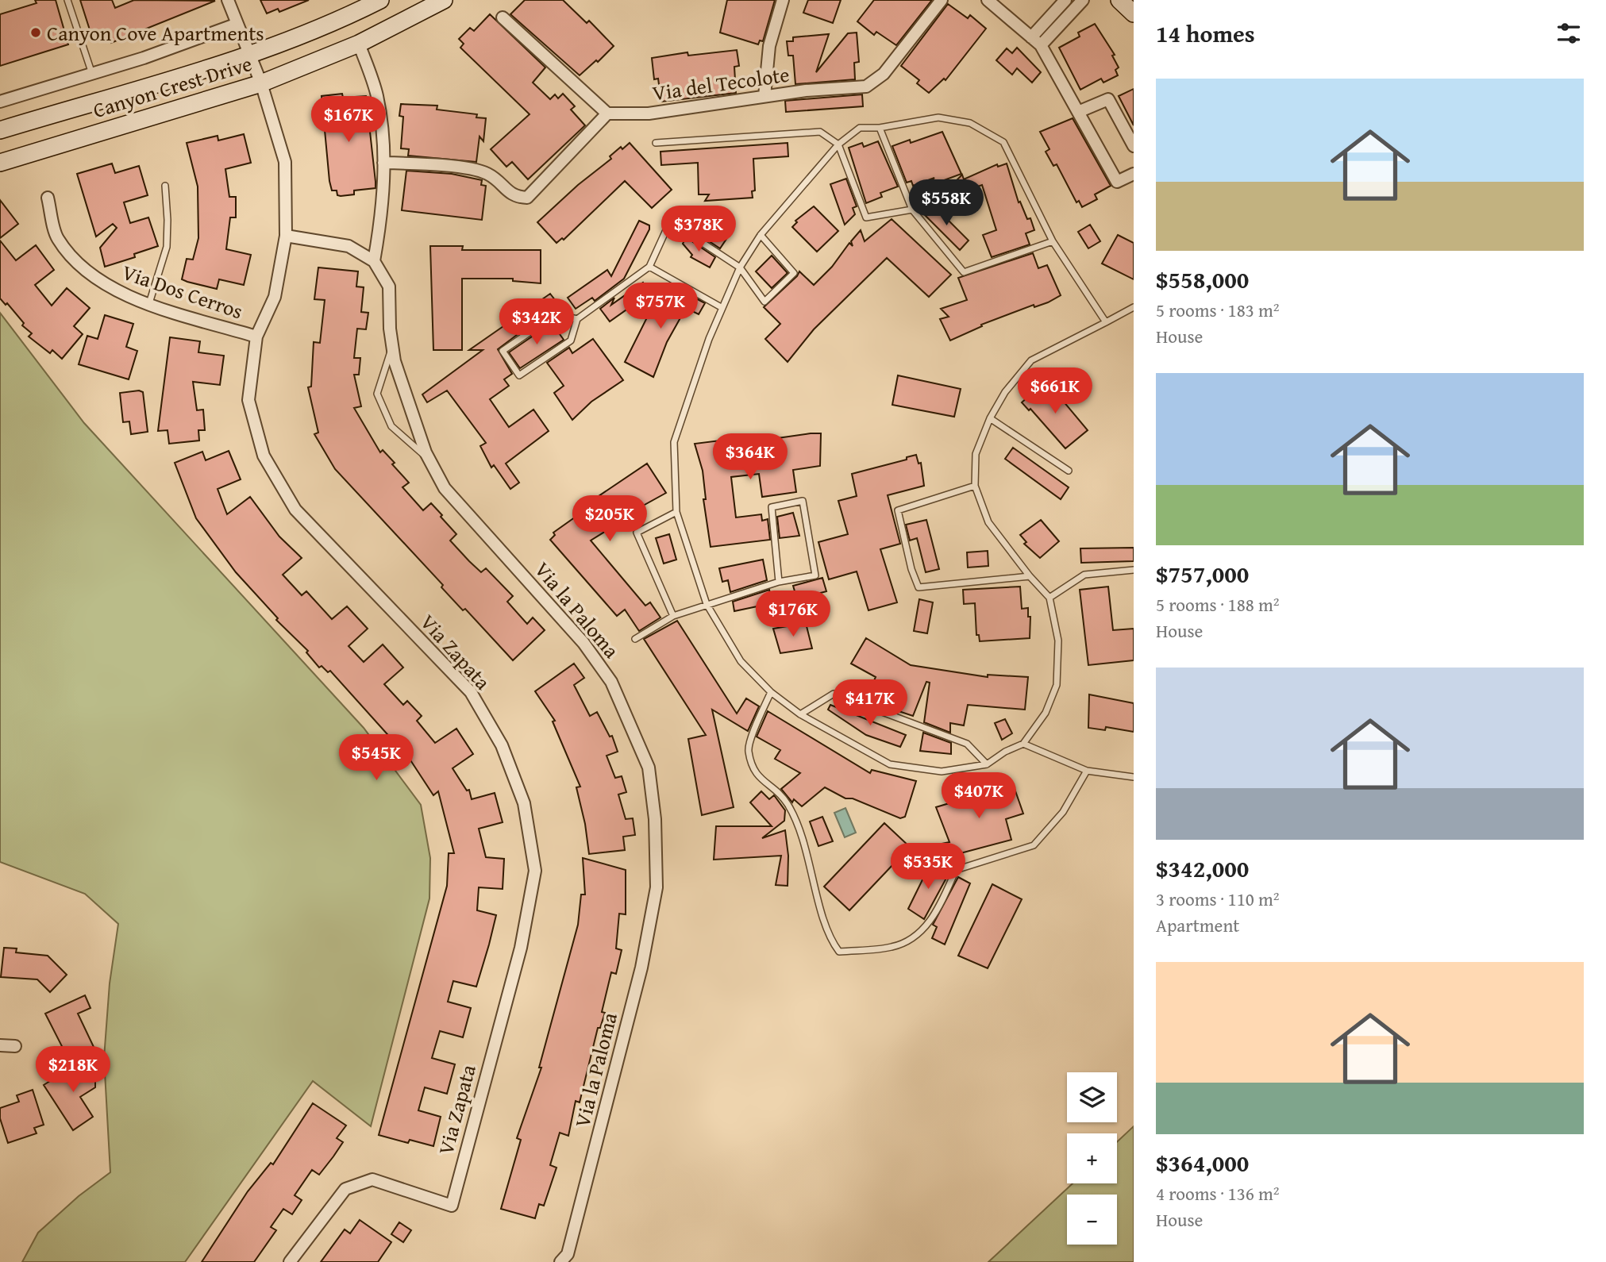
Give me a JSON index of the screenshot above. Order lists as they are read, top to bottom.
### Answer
{
  "streets": {
    "main road": ["Canyon Crest Drive"],
    "street": [
      "Via del Tecolote",
      "Via Dos Cerros",
      "Via la Paloma",
      "Via Zapata"
    ]
  },
  "crossings": [
    ["Canyon Crest Drive", "Via Zapata"],
    ["Via Dos Cerros", "Via Zapata"],
    ["Via la Paloma", "Via Zapata"]
  ],
  "places": ["Canyon Cove Apartments"],
  "page": {
    "heading": "14 homes",
    "list": [
      {
        "name": "$558,000",
        "note": "5 rooms · 183 m² · House"
      },
      {
        "name": "$757,000",
        "note": "5 rooms · 188 m² · House"
      },
      {
        "name": "$342,000",
        "note": "3 rooms · 110 m² · Apartment"
      },
      {
        "name": "$364,000",
        "note": "4 rooms · 136 m² · House"
      }
    ],
    "price": [
      "$167K",
      "$558K",
      "$378K",
      "$757K",
      "$342K",
      "$661K",
      "$364K",
      "$205K",
      "$176K",
      "$417K",
      "$545K",
      "$407K",
      "$535K",
      "$218K"
    ],
    "map_buttons": ["+", "−"]
  }
}
